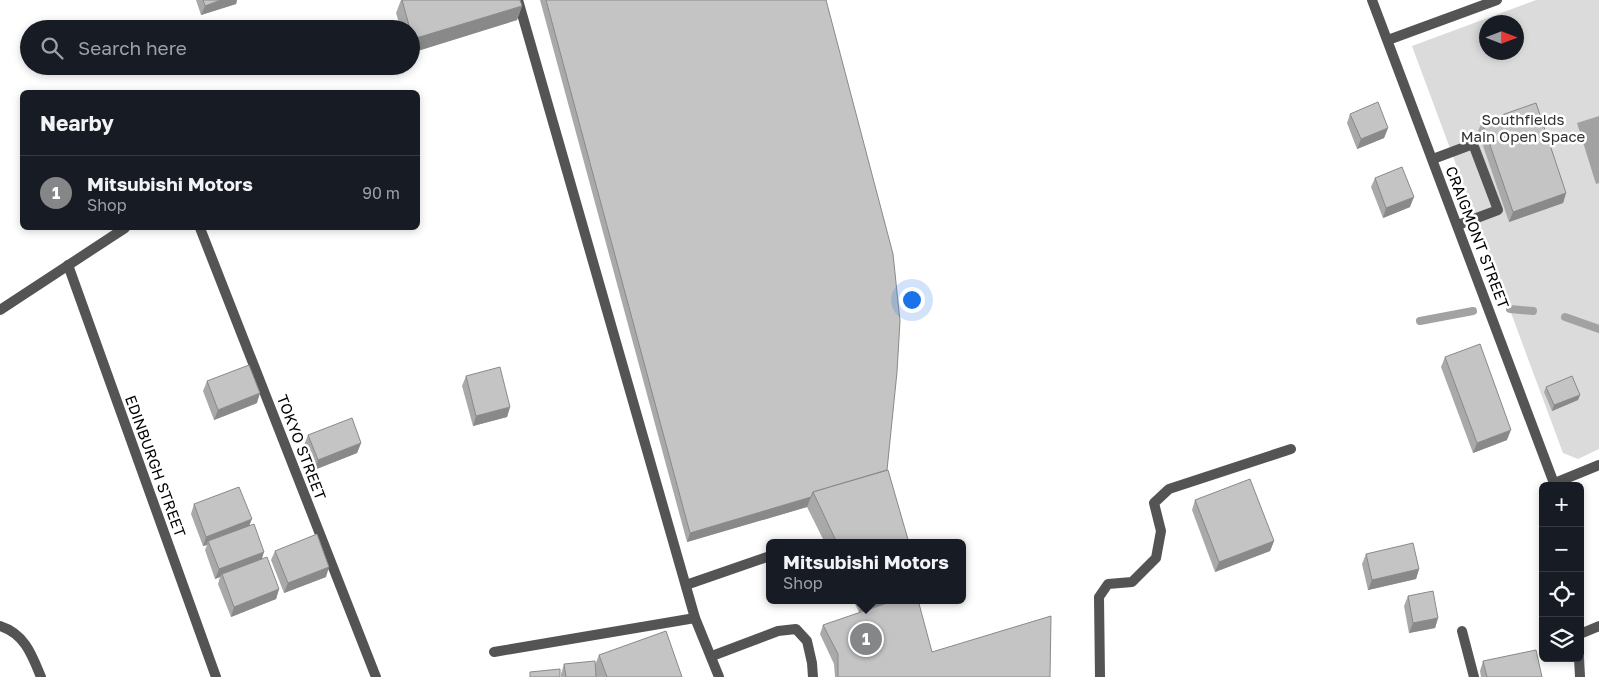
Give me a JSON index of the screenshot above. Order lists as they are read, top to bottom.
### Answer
{
  "streets": {
    "street": ["CRAIGMONT STREET", "TOKYO STREET", "EDINBURGH STREET"]
  },
  "parks": ["Southfields Main Open Space"],
  "north": "right",
  "page": {
    "search": "Search here",
    "heading": "Nearby",
    "list": [
      {
        "mark": "1",
        "name": "Mitsubishi Motors",
        "note": "Shop",
        "value": "90 m"
      }
    ],
    "map_buttons": ["+", "−"],
    "popup": ["Mitsubishi Motors", "Shop"],
    "pins": "1"
  }
}
